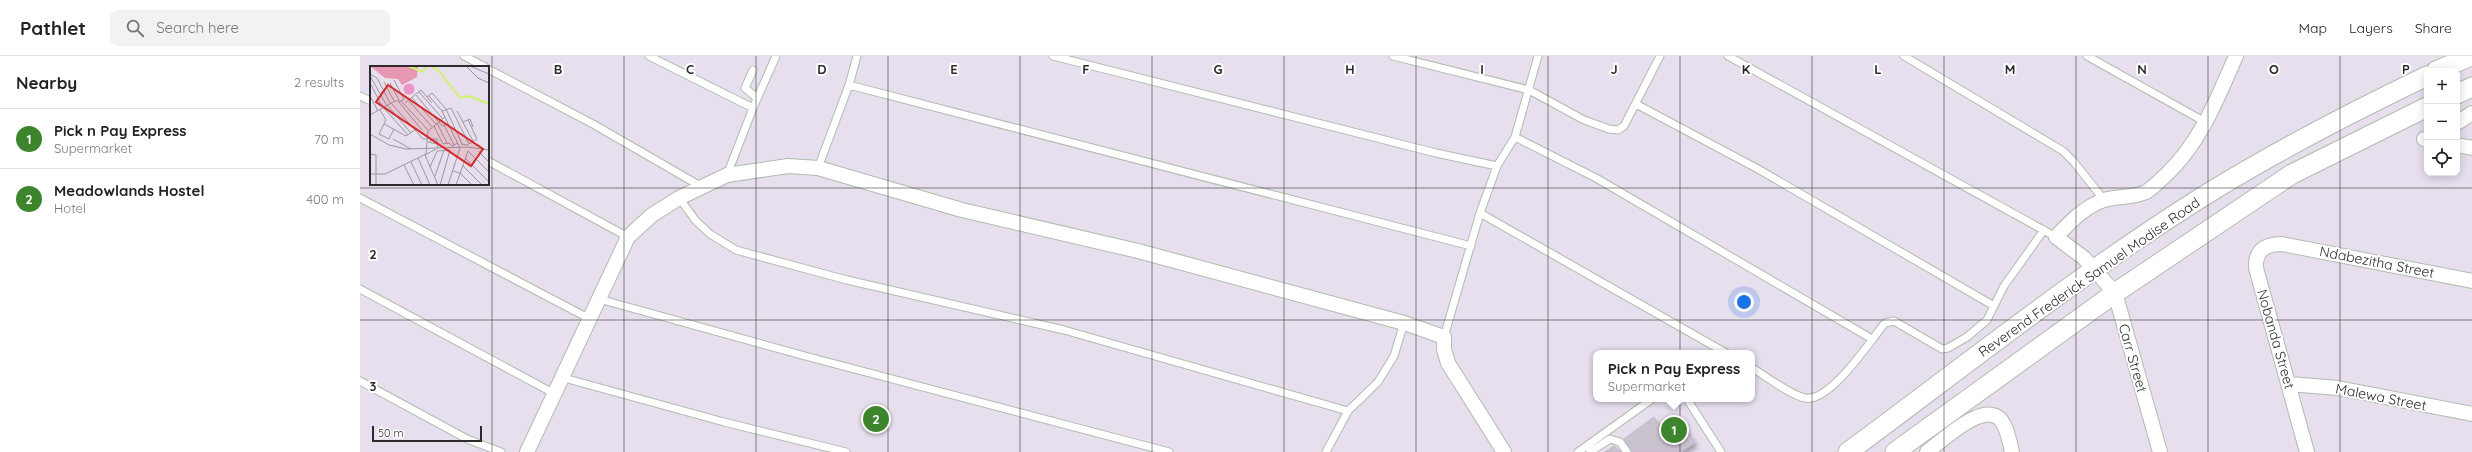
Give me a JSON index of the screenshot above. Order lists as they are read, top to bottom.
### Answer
{
  "streets": {
    "main road": ["Reverend Frederick Samuel Modise Road"],
    "street": [
      "Ndabezitha Street",
      "Nobanda Street",
      "Carr Street",
      "Malewa Street"
    ]
  },
  "crossings": [
    ["Ndabezitha Street", "Nobanda Street"],
    ["Reverend Frederick Samuel Modise Road", "Carr Street"],
    ["Nobanda Street", "Malewa Street"]
  ],
  "scale_bar": "50 m",
  "page": {
    "header": "Pathlet",
    "search": "Search here",
    "nav": ["Map", "Layers", "Share"],
    "heading": ["Nearby", "2 results"],
    "map_buttons": ["+", "−"],
    "list": [
      {
        "mark": "1",
        "name": "Pick n Pay Express",
        "note": "Supermarket",
        "value": "70 m"
      },
      {
        "mark": "2",
        "name": "Meadowlands Hostel",
        "note": "Hotel",
        "value": "400 m"
      }
    ],
    "popup": ["Pick n Pay Express", "Supermarket"],
    "pins": ["2", "1"],
    "scale": "50 m"
  },
  "grid": {
    "columns": [
      "B",
      "C",
      "D",
      "E",
      "F",
      "G",
      "H",
      "I",
      "J",
      "K",
      "L",
      "M",
      "N",
      "O",
      "P"
    ],
    "rows": ["2", "3"]
  }
}
